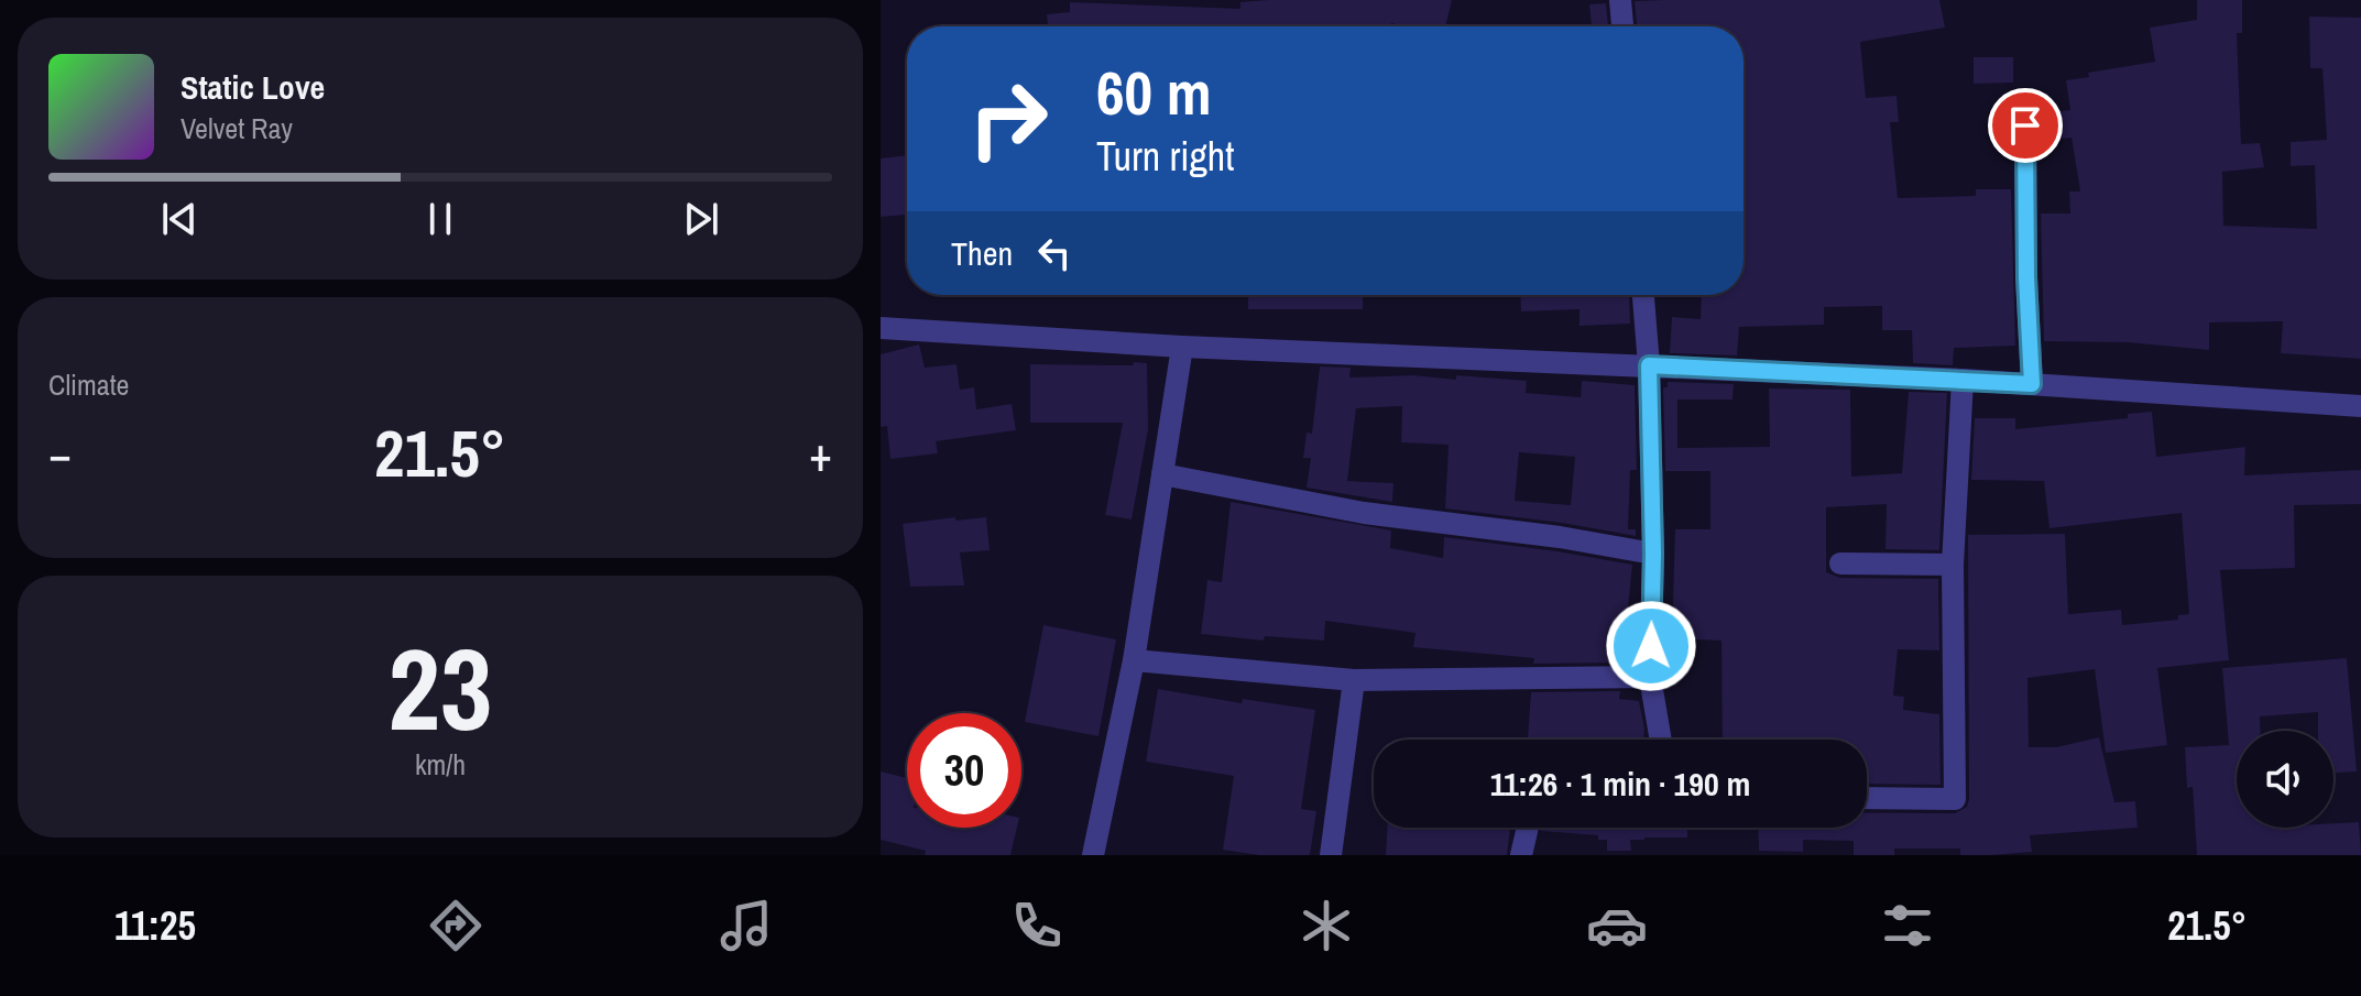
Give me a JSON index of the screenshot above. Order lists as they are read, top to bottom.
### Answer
{
  "page": {
    "turn": ["60 m", "Turn right"],
    "song": ["Static Love", "Velvet Ray"],
    "then": "Then",
    "tile": [
      "Climate",
      ["23", "km/h"]
    ],
    "heat": ["−", "21.5°", "+"],
    "limit": "30",
    "trip": "11:26 · 1 min · 190 m",
    "tabs": ["11:25", "21.5°"]
  }
}
